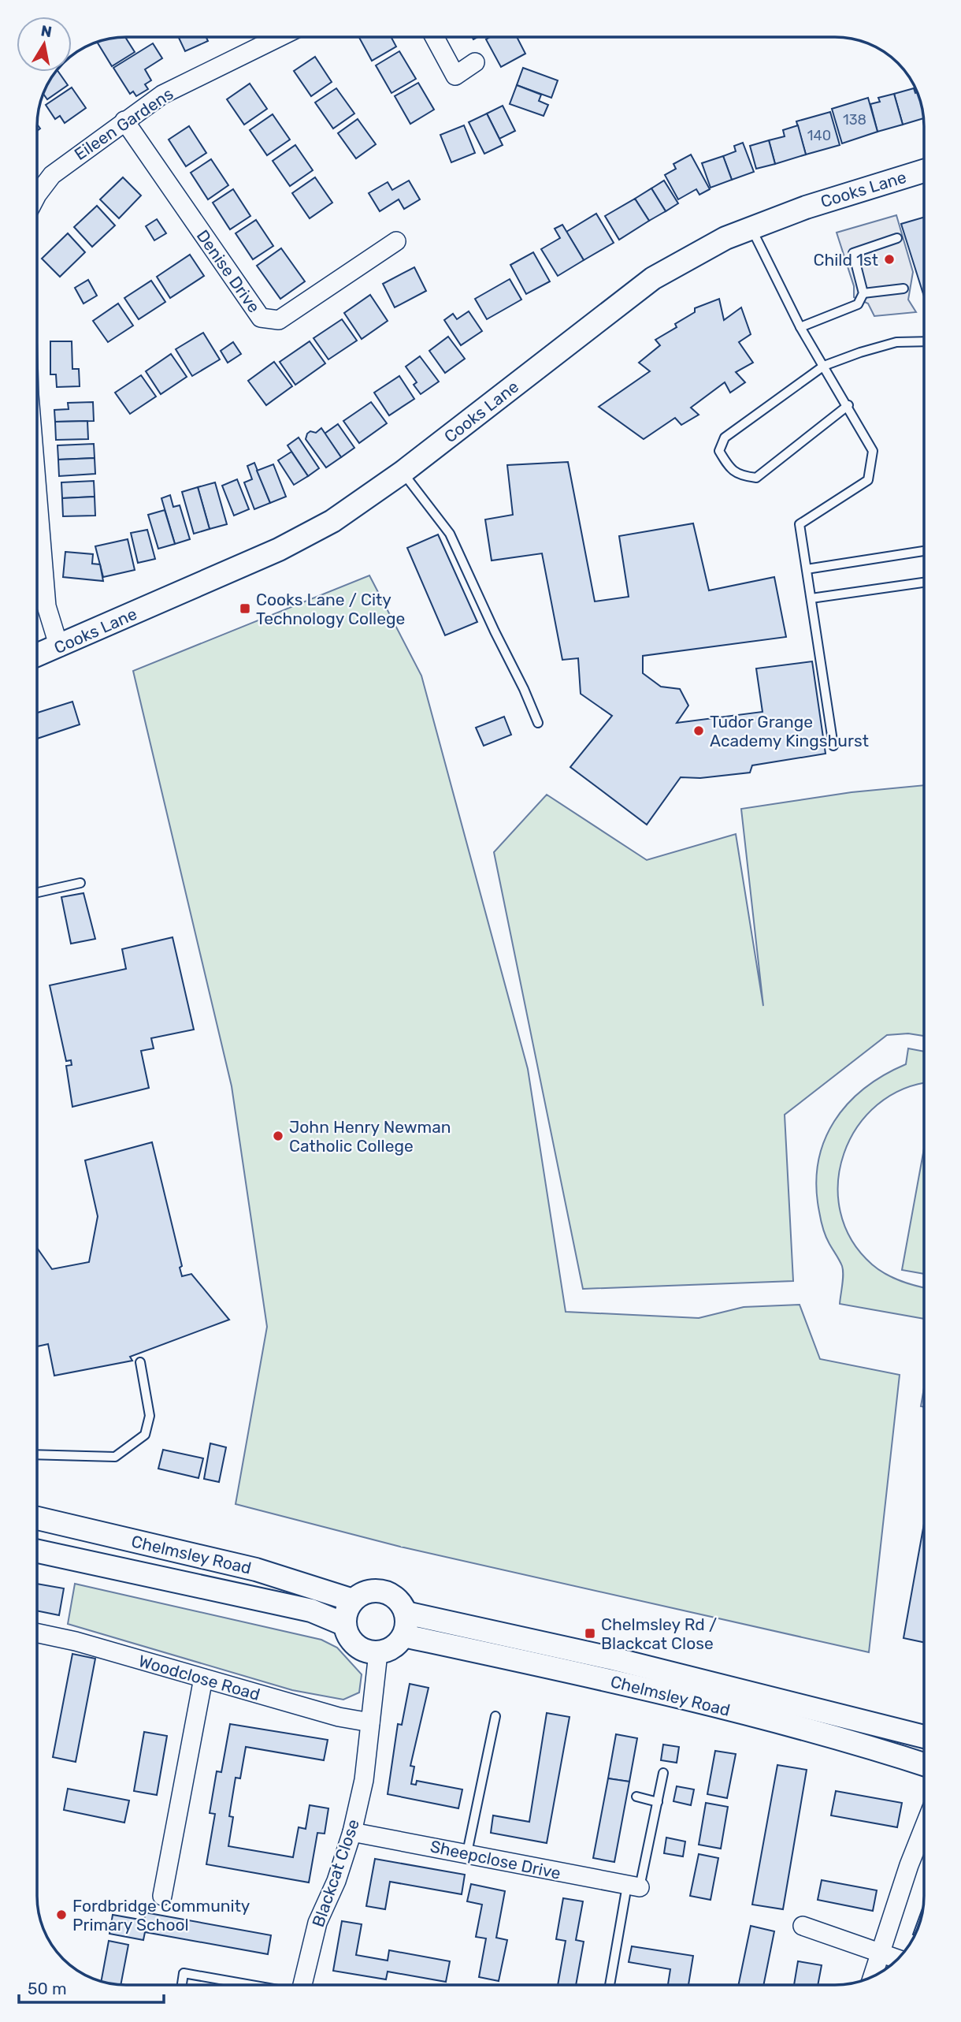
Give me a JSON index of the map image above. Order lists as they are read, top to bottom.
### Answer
{
  "streets": {
    "street": [
      "Eileen Gardens",
      "Cooks Lane",
      "Denise Drive",
      "Chelmsley Road",
      "Woodclose Road",
      "Sheepclose Drive",
      "Blackcat Close"
    ]
  },
  "crossings": [
    ["Eileen Gardens", "Denise Drive"],
    ["Chelmsley Road", "Blackcat Close"],
    ["Woodclose Road", "Blackcat Close"],
    ["Sheepclose Drive", "Blackcat Close"]
  ],
  "places": {
    "other": [
      "Child 1st",
      "Tudor Grange Academy Kingshurst",
      "John Henry Newman Catholic College",
      "Fordbridge Community Primary School"
    ],
    "transit": ["Cooks Lane / City Technology College", "Chelmsley Rd / Blackcat Close"]
  },
  "house_numbers": ["138", "140"],
  "scale_bar": "50 m",
  "north": "top"
}
